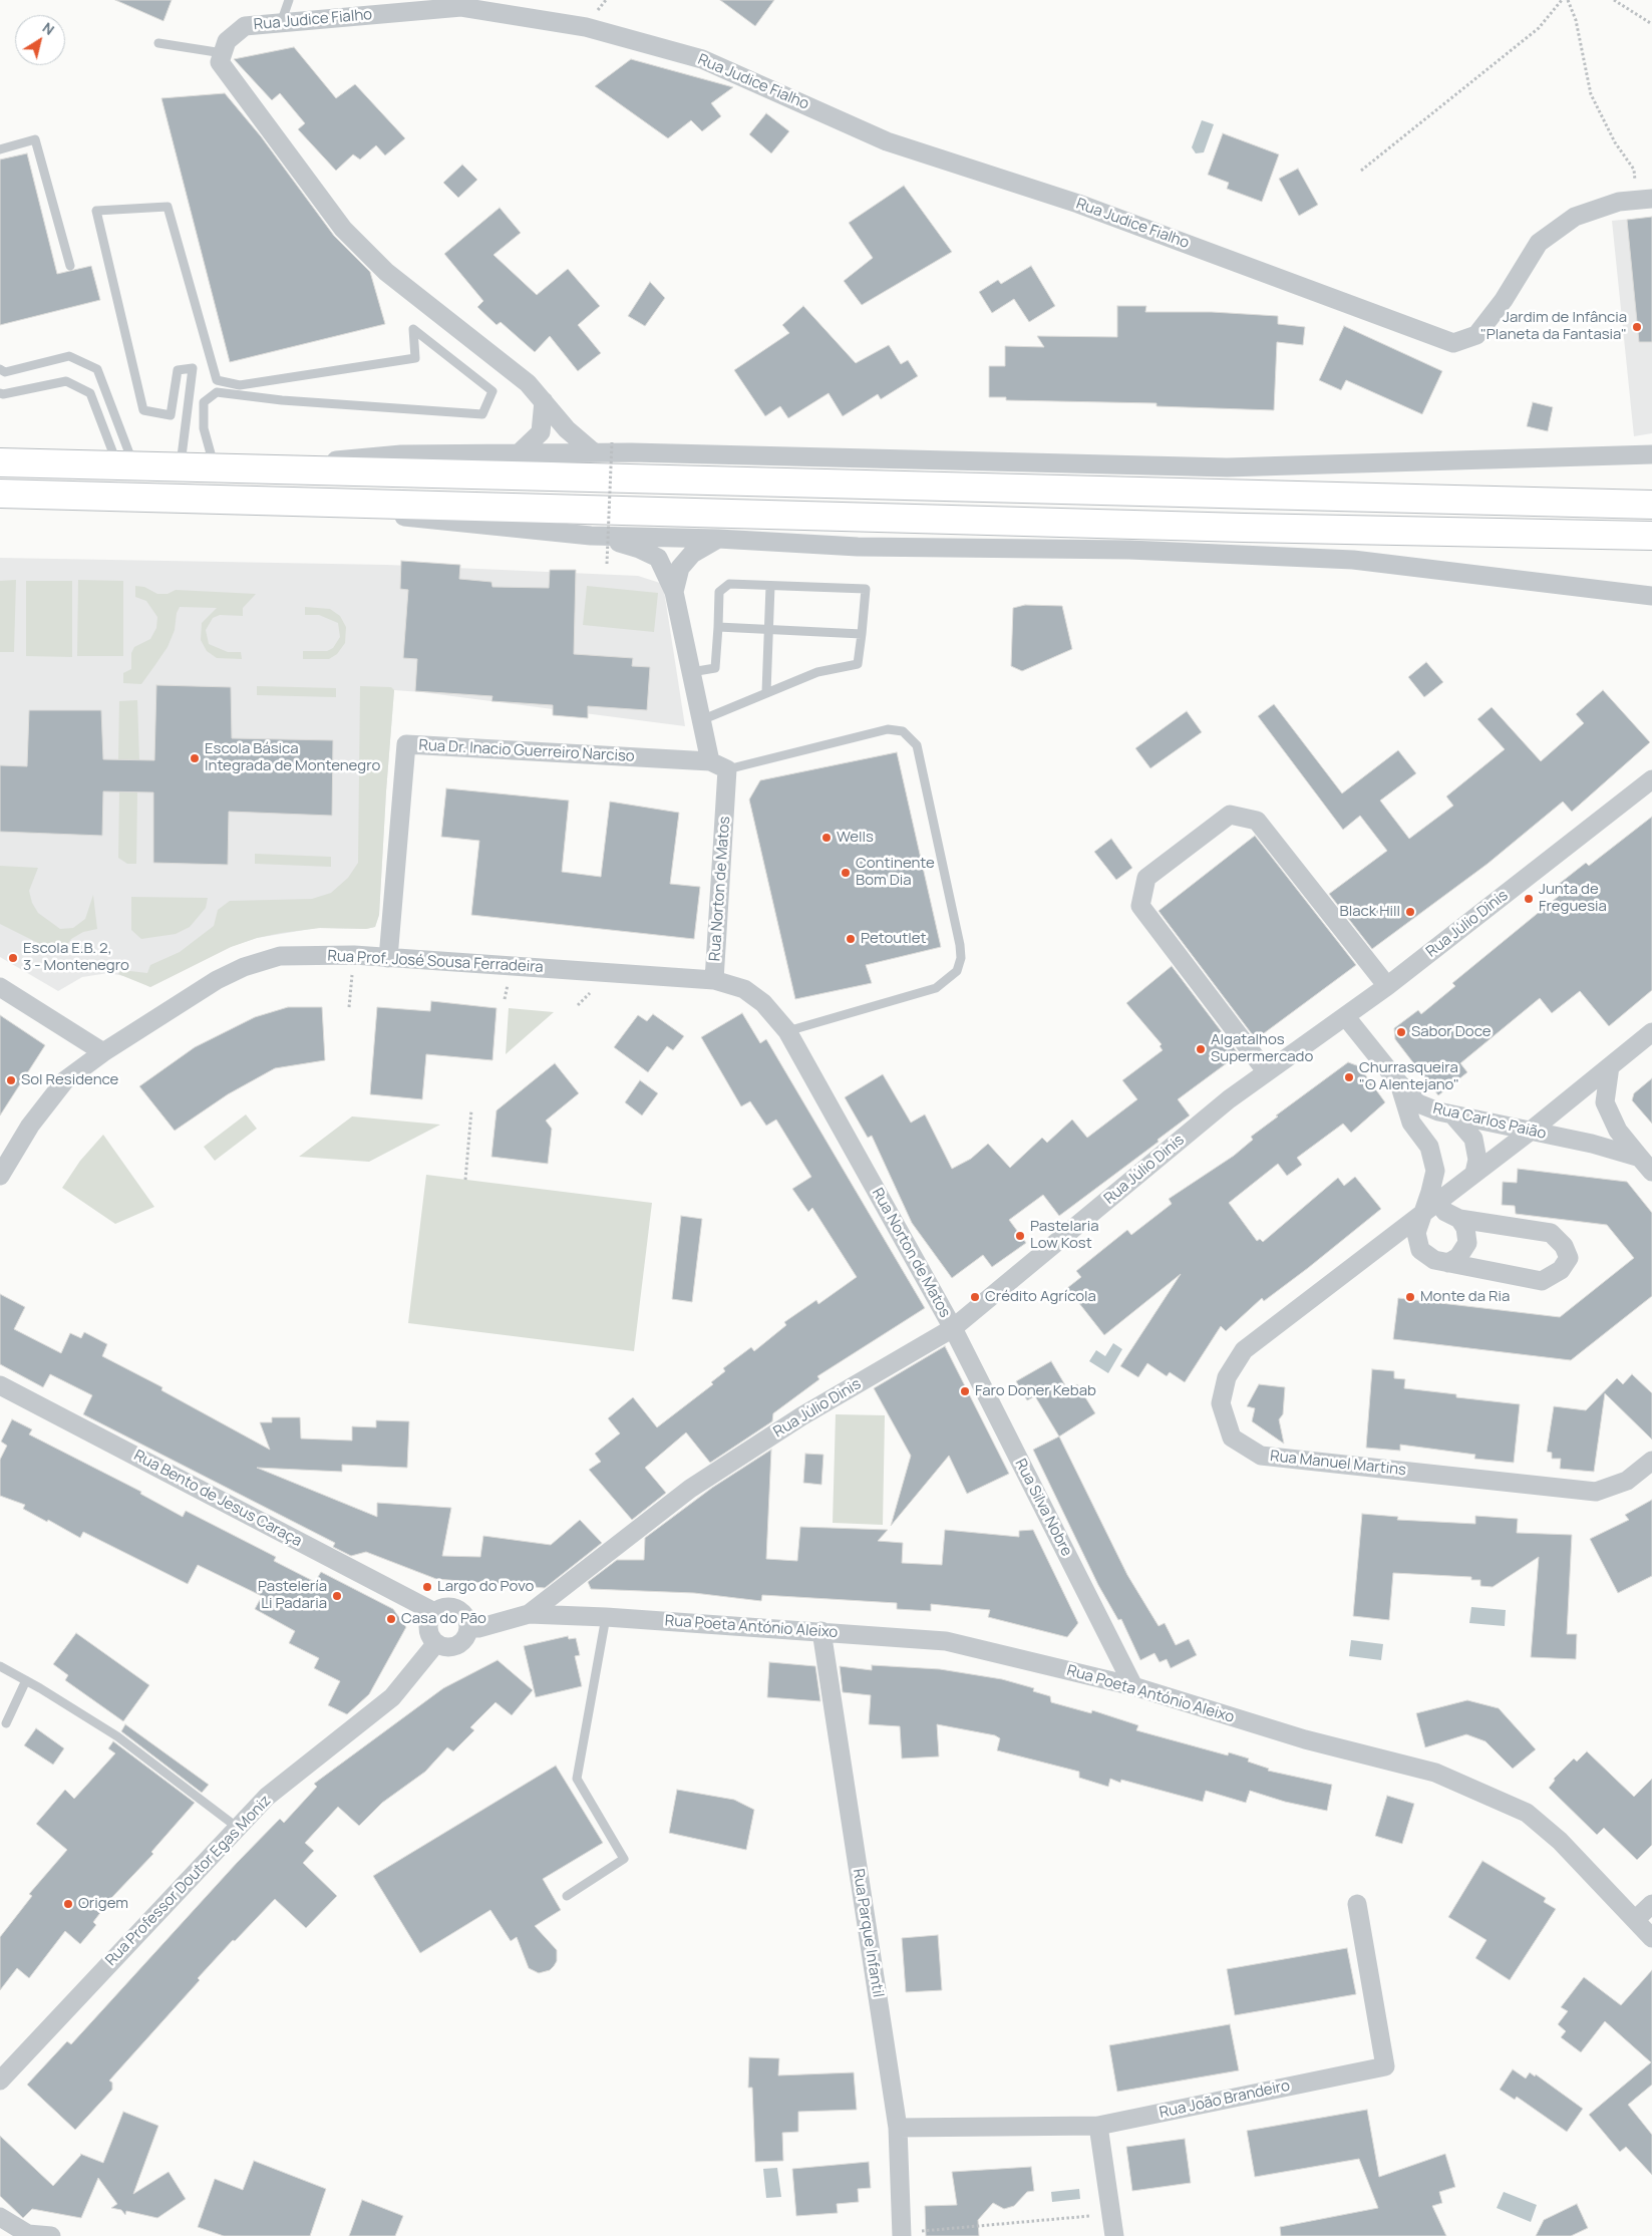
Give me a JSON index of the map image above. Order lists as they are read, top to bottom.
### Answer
{
  "streets": {
    "street": [
      "Rua Judice Fialho",
      "Rua Dr. Inacio Guerreiro Narciso",
      "Rua Norton de Matos",
      "Rua Júlio Dinis",
      "Rua Prof. José Sousa Ferradeira",
      "Rua Carlos Paião",
      "Rua Manuel Martins",
      "Rua Bento de Jesus Caraça",
      "Rua Silva Nobre",
      "Rua Poeta António Aleixo",
      "Rua Professor Doutor Egas Moniz",
      "Rua Parque Infantil",
      "Rua João Brandeiro"
    ]
  },
  "crossings": [
    ["Rua Dr. Inacio Guerreiro Narciso", "Rua Prof. José Sousa Ferradeira"],
    ["Rua Norton de Matos", "Rua Júlio Dinis"],
    ["Rua Norton de Matos", "Rua Prof. José Sousa Ferradeira"],
    ["Rua Norton de Matos", "Rua Silva Nobre"],
    ["Rua Júlio Dinis", "Rua Carlos Paião"],
    ["Rua Júlio Dinis", "Rua Silva Nobre"],
    ["Rua Júlio Dinis", "Rua Poeta António Aleixo"],
    ["Rua Carlos Paião", "Rua Manuel Martins"],
    ["Rua Bento de Jesus Caraça", "Rua Professor Doutor Egas Moniz"],
    ["Rua Silva Nobre", "Rua Poeta António Aleixo"],
    ["Rua Poeta António Aleixo", "Rua Parque Infantil"],
    ["Rua Parque Infantil", "Rua João Brandeiro"]
  ],
  "places": [
    "Jardim de Infância \"Planeta da Fantasia\"",
    "Escola Básica Integrada de Montenegro",
    "Wells",
    "Continente Bom Dia",
    "Junta de Freguesia",
    "Black Hill",
    "Petoutlet",
    "Escola E.B. 2, 3 - Montenegro",
    "Sabor Doce",
    "Algatalhos Supermercado",
    "Churrasqueira \"O Alentejano\"",
    "Sol Residence",
    "Pastelaria Low Kost",
    "Crédito Agrícola",
    "Monte da Ria",
    "Faro Doner Kebab",
    "Largo do Povo",
    "Pastelería Li Padaria",
    "Casa do Pão",
    "Origem"
  ],
  "north": "top right"
}
